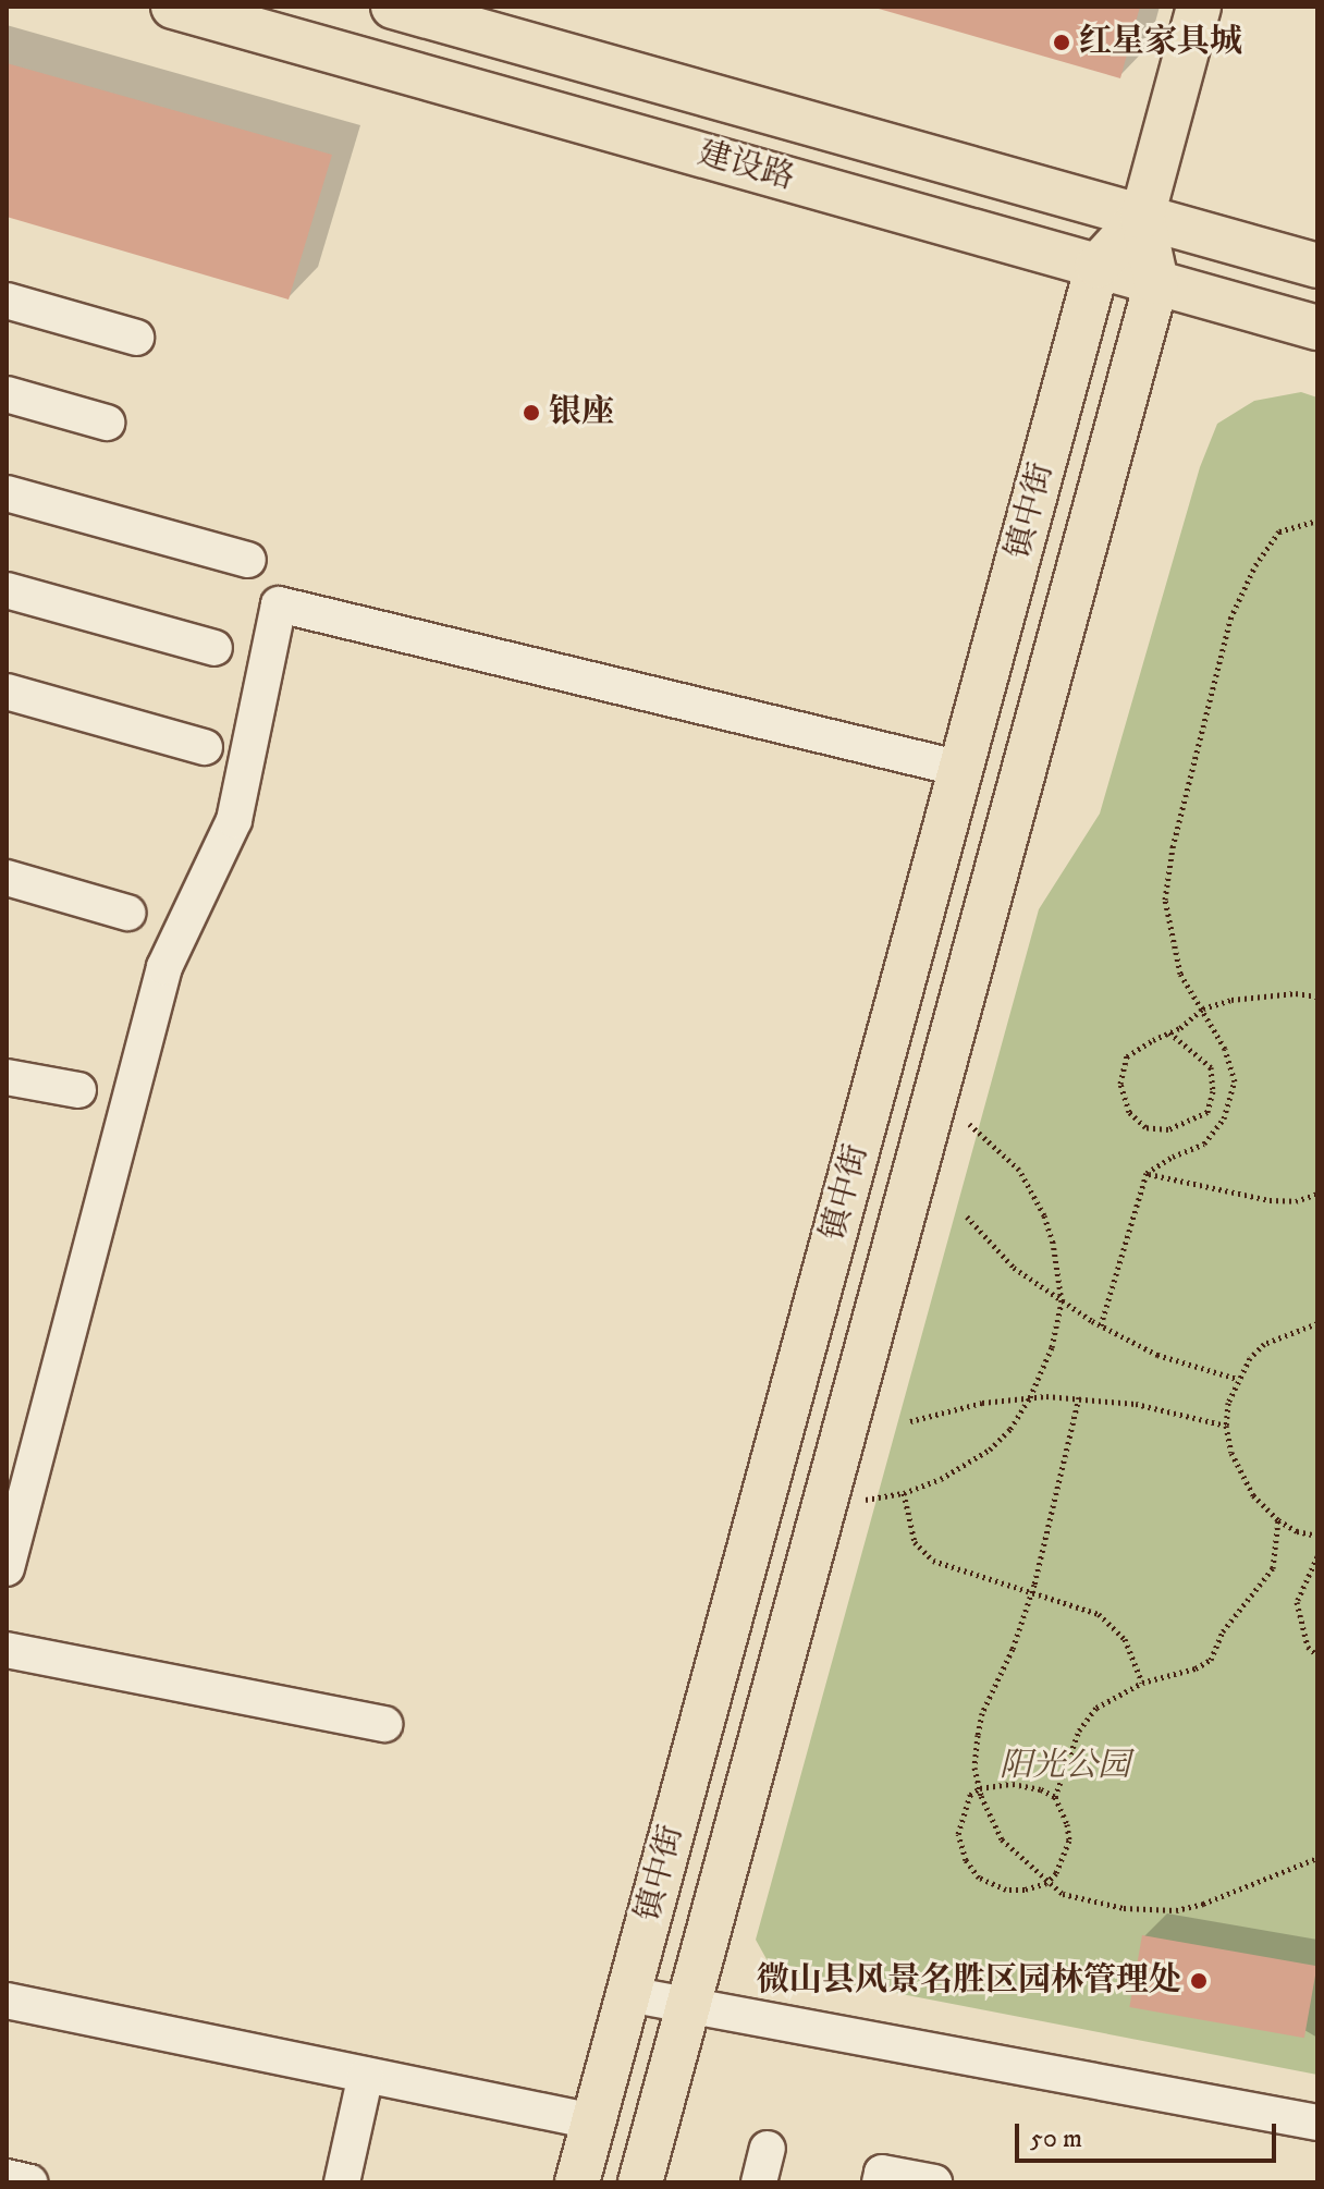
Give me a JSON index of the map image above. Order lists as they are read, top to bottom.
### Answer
{
  "streets": {
    "main road": ["建设路", "镇中街"]
  },
  "crossings": [
    ["建设路", "镇中街"]
  ],
  "parks": ["阳光公园"],
  "places": ["红星家具城", "银座", "微山县风景名胜区园林管理处"],
  "scale_bar": "50 m"
}
